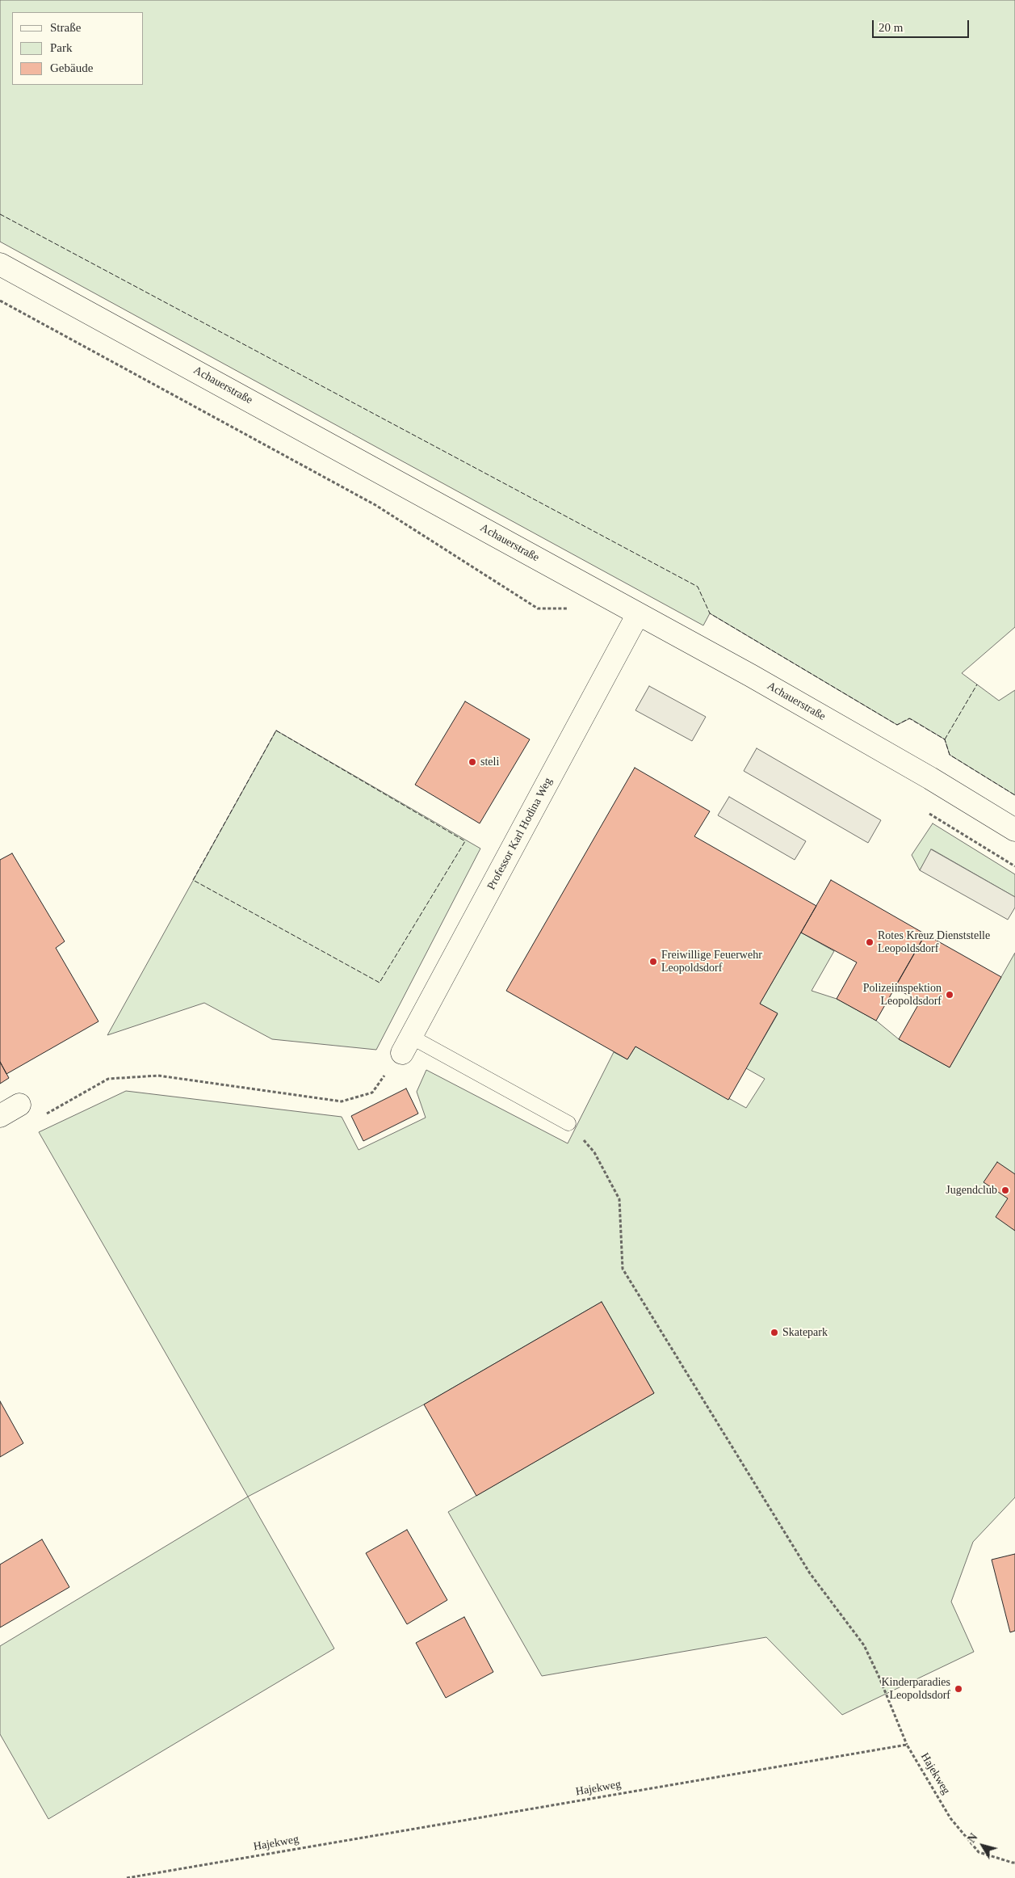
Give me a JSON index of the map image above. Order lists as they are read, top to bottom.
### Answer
{
  "streets": {
    "street": ["Achauerstraße", "Professor Karl Hodina Weg"],
    "path": ["Hajekweg"]
  },
  "crossings": [
    ["Achauerstraße", "Professor Karl Hodina Weg"]
  ],
  "places": [
    "steli",
    "Rotes Kreuz Dienststelle Leopoldsdorf",
    "Freiwillige Feuerwehr Leopoldsdorf",
    "Polizeiinspektion Leopoldsdorf",
    "Jugendclub",
    "Skatepark",
    "Kinderparadies Leopoldsdorf"
  ],
  "legend": ["Straße", "Park", "Gebäude"],
  "scale_bar": "20 m",
  "north": "top left"
}
